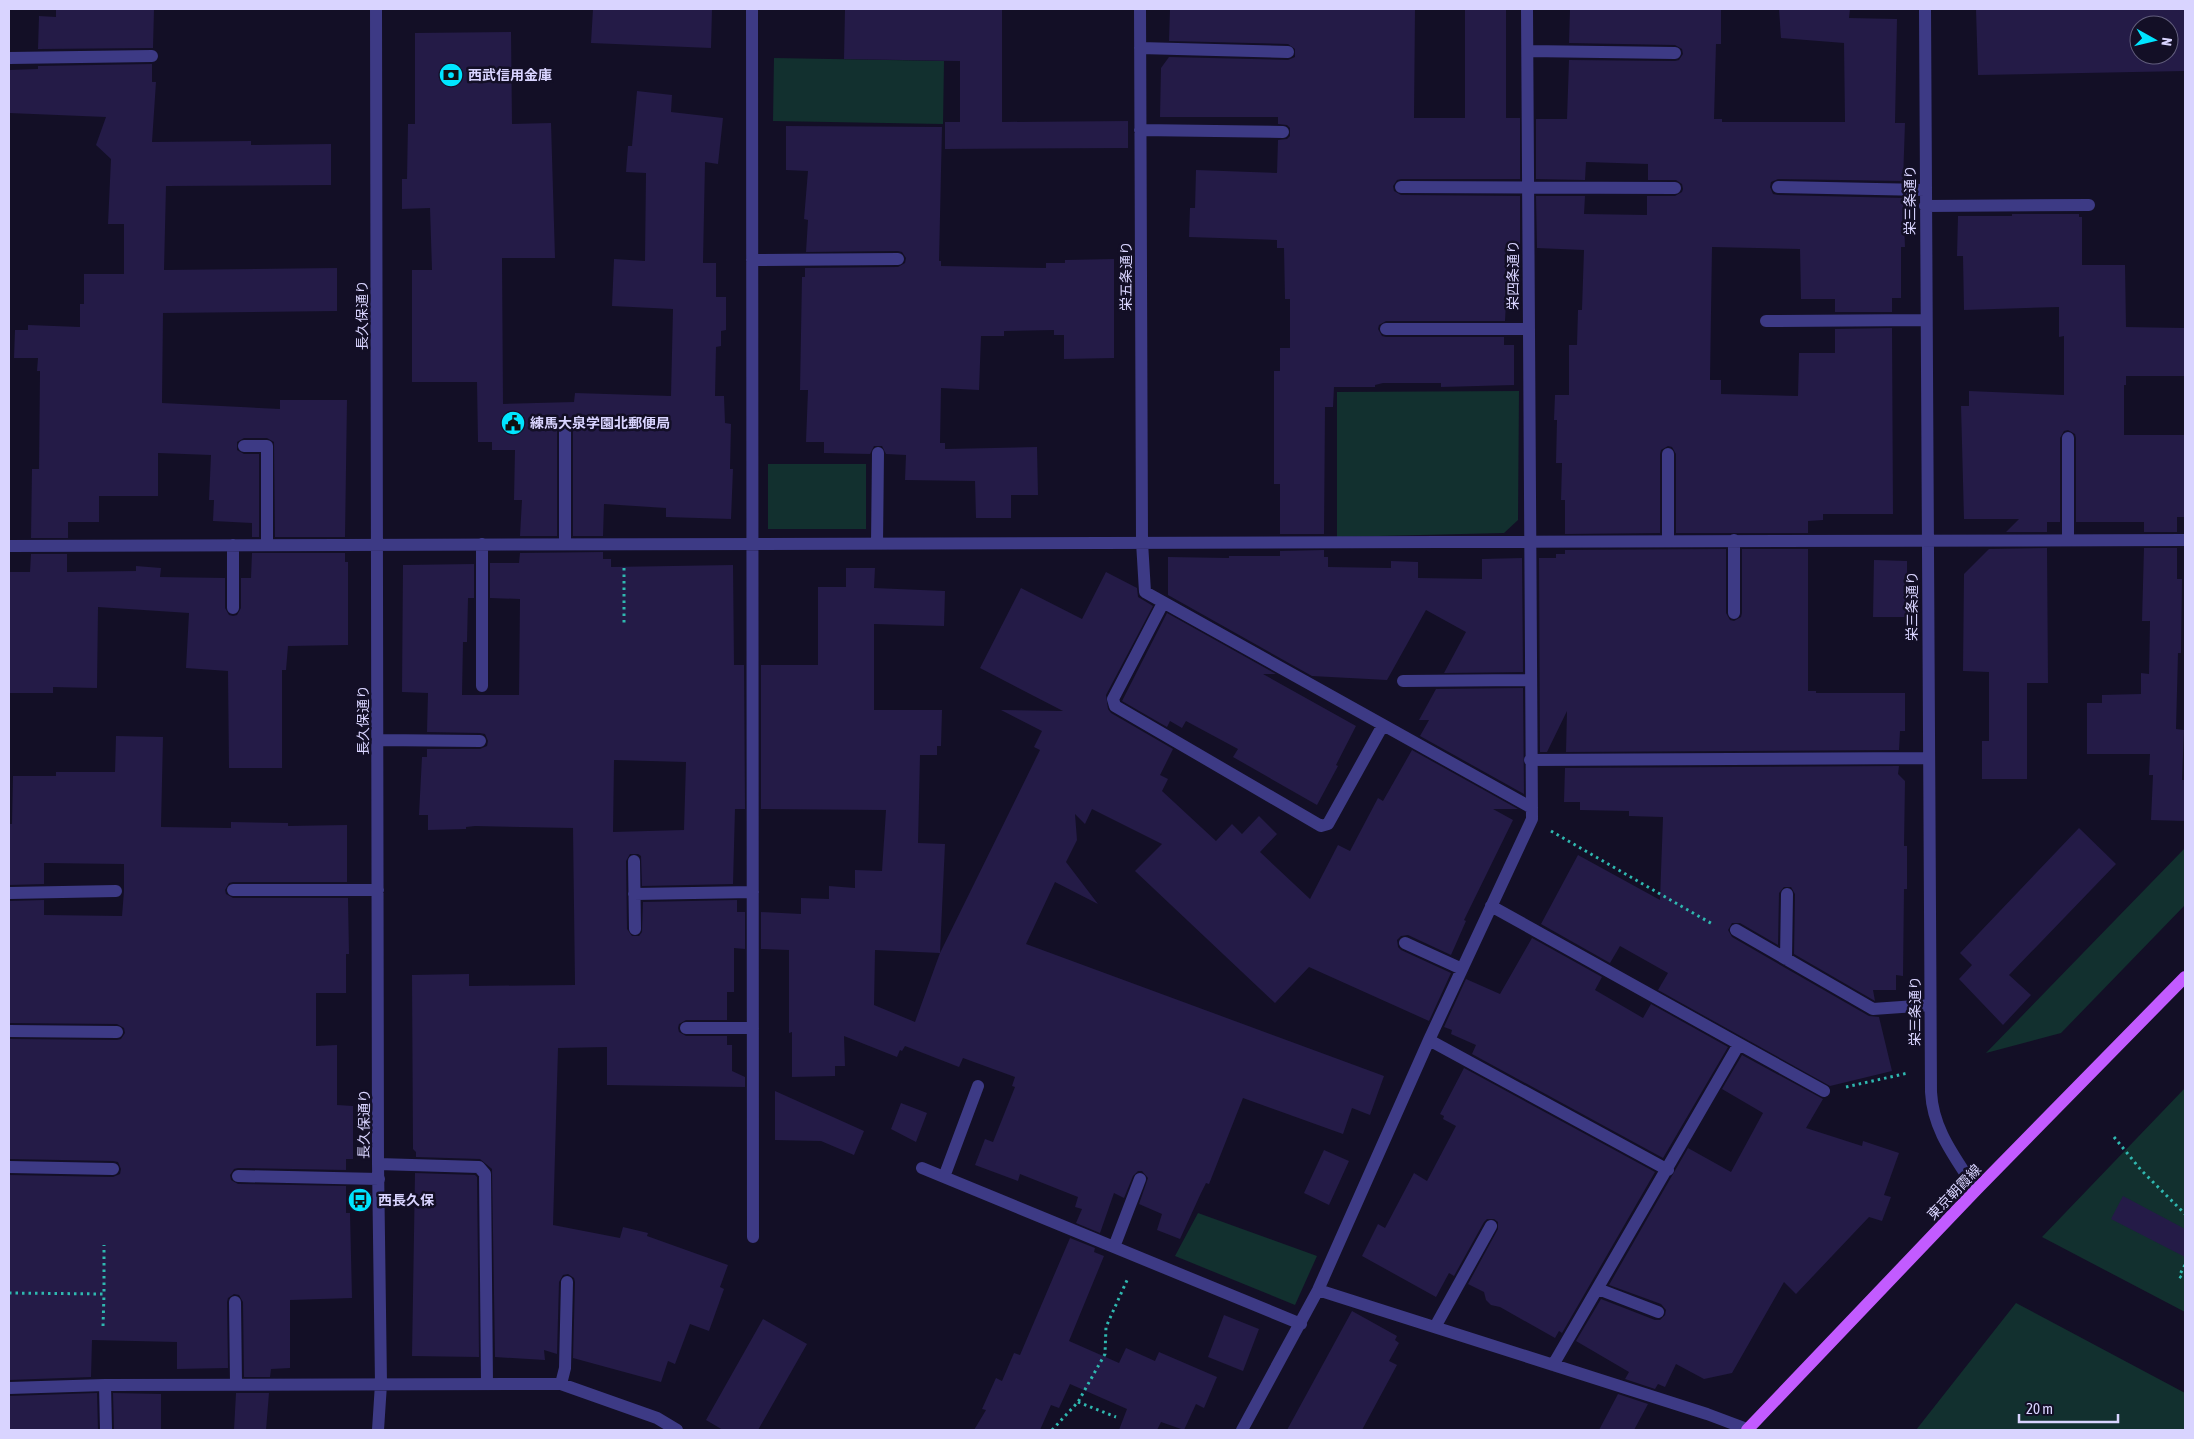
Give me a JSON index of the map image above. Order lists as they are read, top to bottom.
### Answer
{
  "streets": {
    "main road": ["東京朝霞線"],
    "street": [
      "栄三条通り",
      "栄四条通り",
      "栄五条通り",
      "長久保通り"
    ]
  },
  "crossings": [
    ["栄三条通り", "東京朝霞線"]
  ],
  "places": {
    "bank": ["西武信用金庫"],
    "public building": ["練馬大泉学園北郵便局"],
    "bus stop": ["西長久保"]
  },
  "scale_bar": "20 m",
  "north": "right"
}
